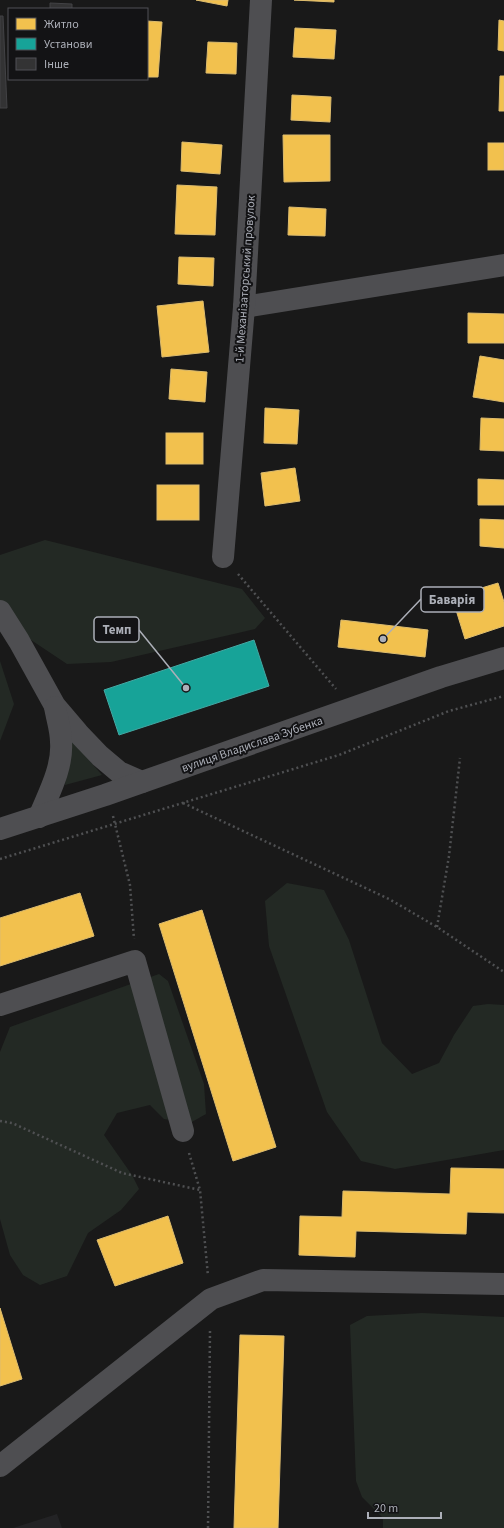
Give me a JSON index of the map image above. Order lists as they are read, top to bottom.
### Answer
{
  "streets": {
    "street": ["1-й Механізаторський провулок", "вулиця Владислава Зубенка"]
  },
  "places": ["Баварія", "Темп"],
  "legend": ["Житло", "Установи", "Інше"],
  "scale_bar": "20 m"
}
